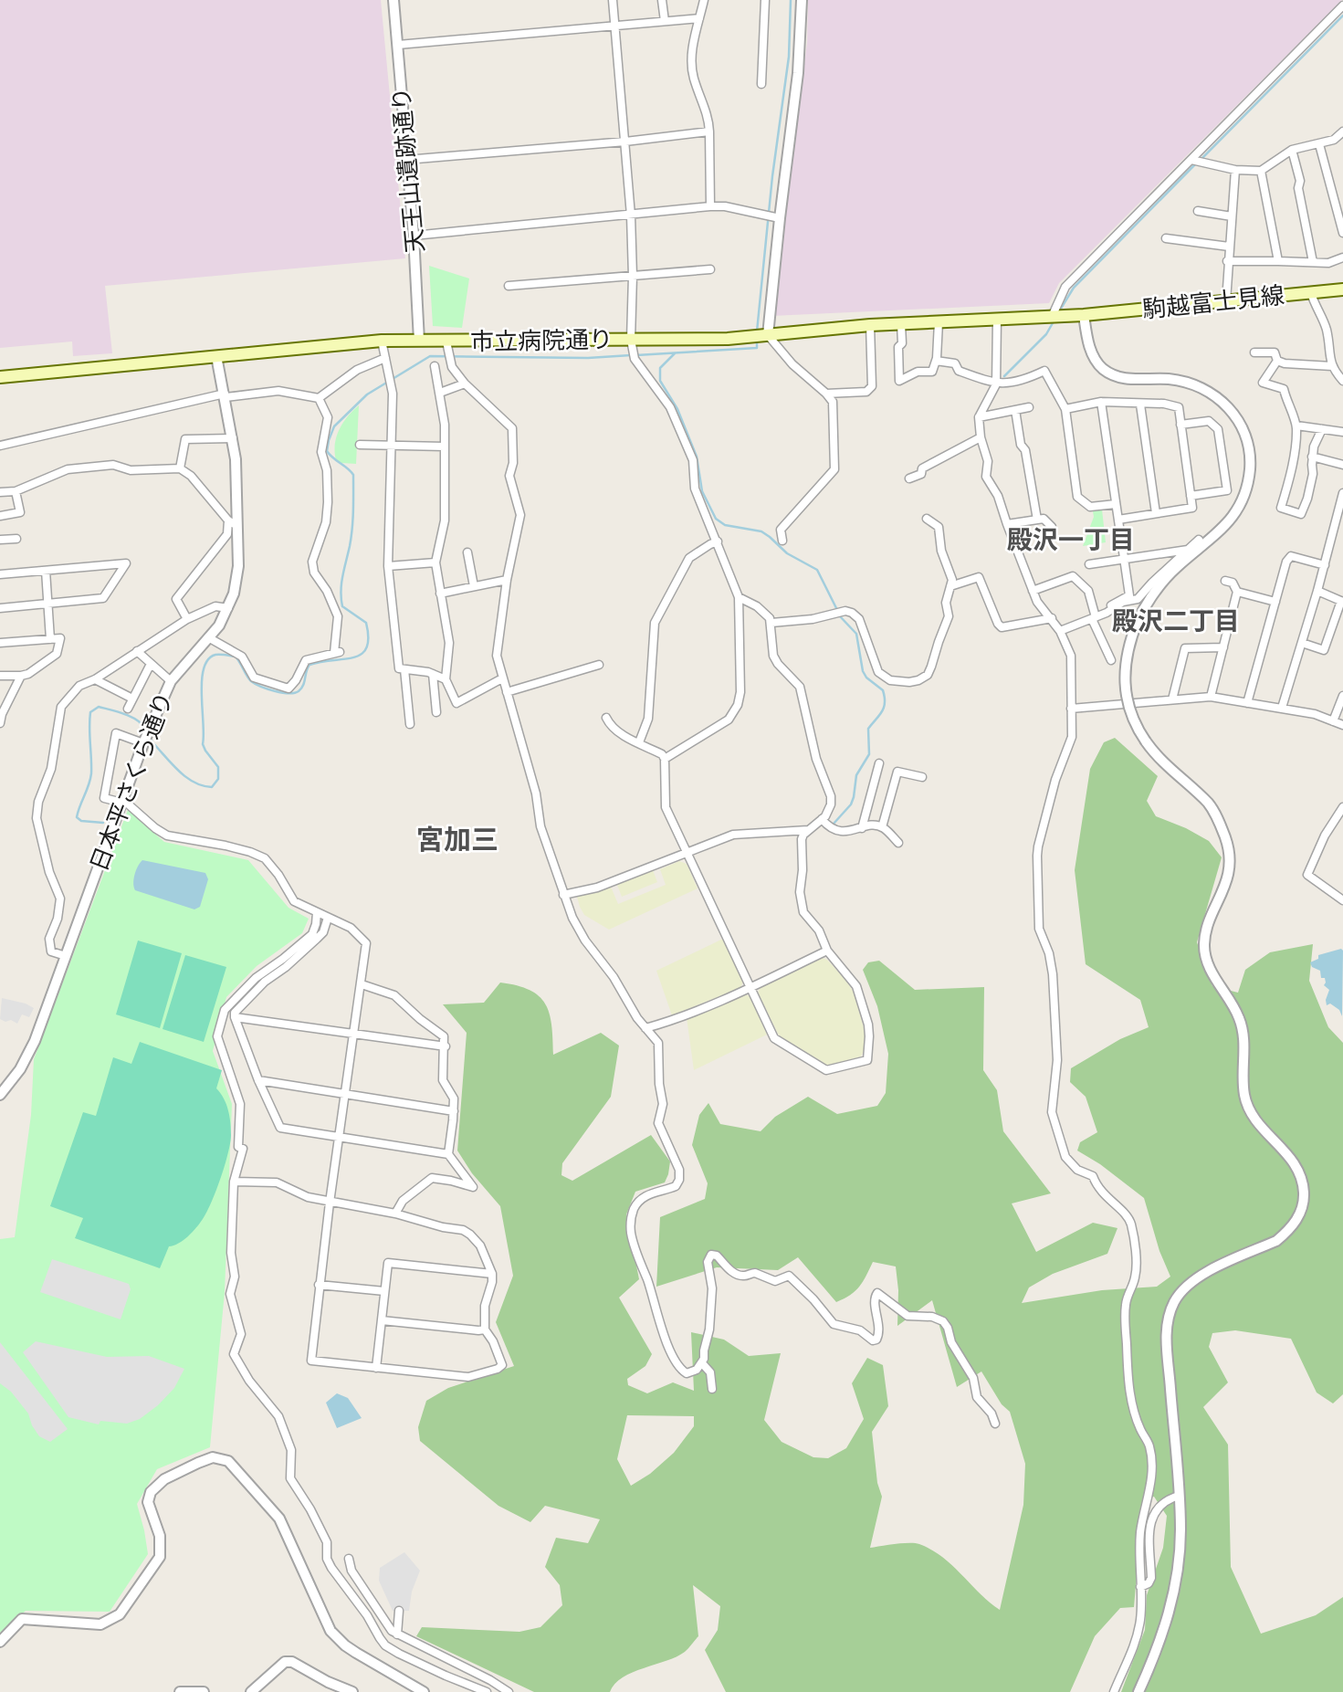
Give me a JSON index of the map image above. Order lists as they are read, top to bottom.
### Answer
{
  "streets": {
    "main road": ["駒越富士見線", "市立病院通り"],
    "street": ["天王山遺跡通り", "日本平さくら通り"]
  },
  "crossings": [
    ["天王山遺跡通り", "市立病院通り"],
    ["駒越富士見線", "市立病院通り"],
    ["市立病院通り", "日本平さくら通り"]
  ],
  "districts": ["殿沢一丁目", "殿沢二丁目", "宮加三"]
}
